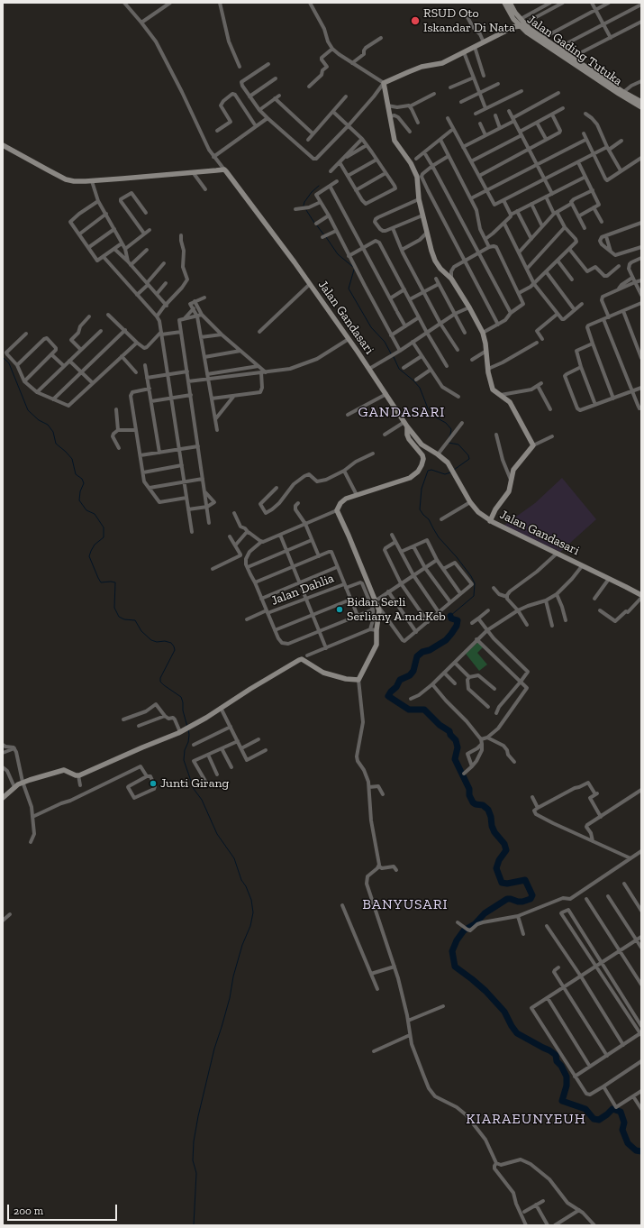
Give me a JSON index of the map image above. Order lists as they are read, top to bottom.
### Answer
{
  "streets": {
    "street": ["Jalan Gading Tutuka", "Jalan Gandasari", "Jalan Dahlia"]
  },
  "districts": ["GANDASARI", "BANYUSARI", "KIARAEUNYEUH"],
  "places": ["RSUD Oto Iskandar Di Nata", "Bidan Serli Serliany A.md.Keb", "Junti Girang"],
  "scale_bar": "200 m"
}
